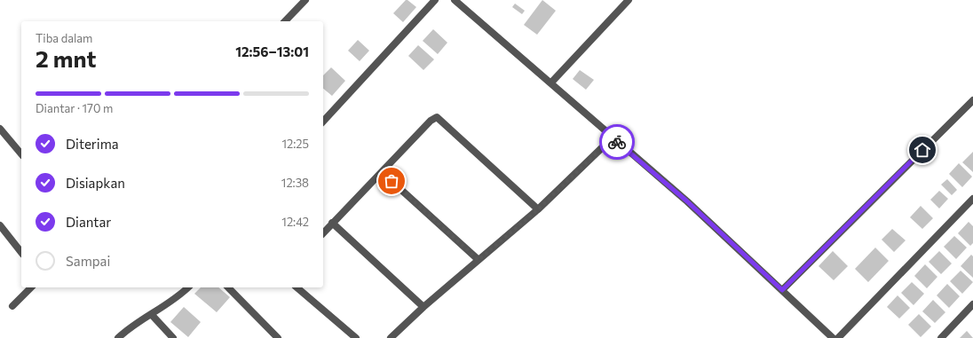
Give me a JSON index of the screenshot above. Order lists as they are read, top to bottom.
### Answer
{
  "page": {
    "heading": ["2 mnt", "Tiba dalam", "12:56–13:01"],
    "bar": "Diantar · 170 m",
    "list": [
      ["Diterima", "12:25"],
      ["Disiapkan", "12:38"],
      ["Diantar", "12:42"],
      "Sampai"
    ]
  }
}
